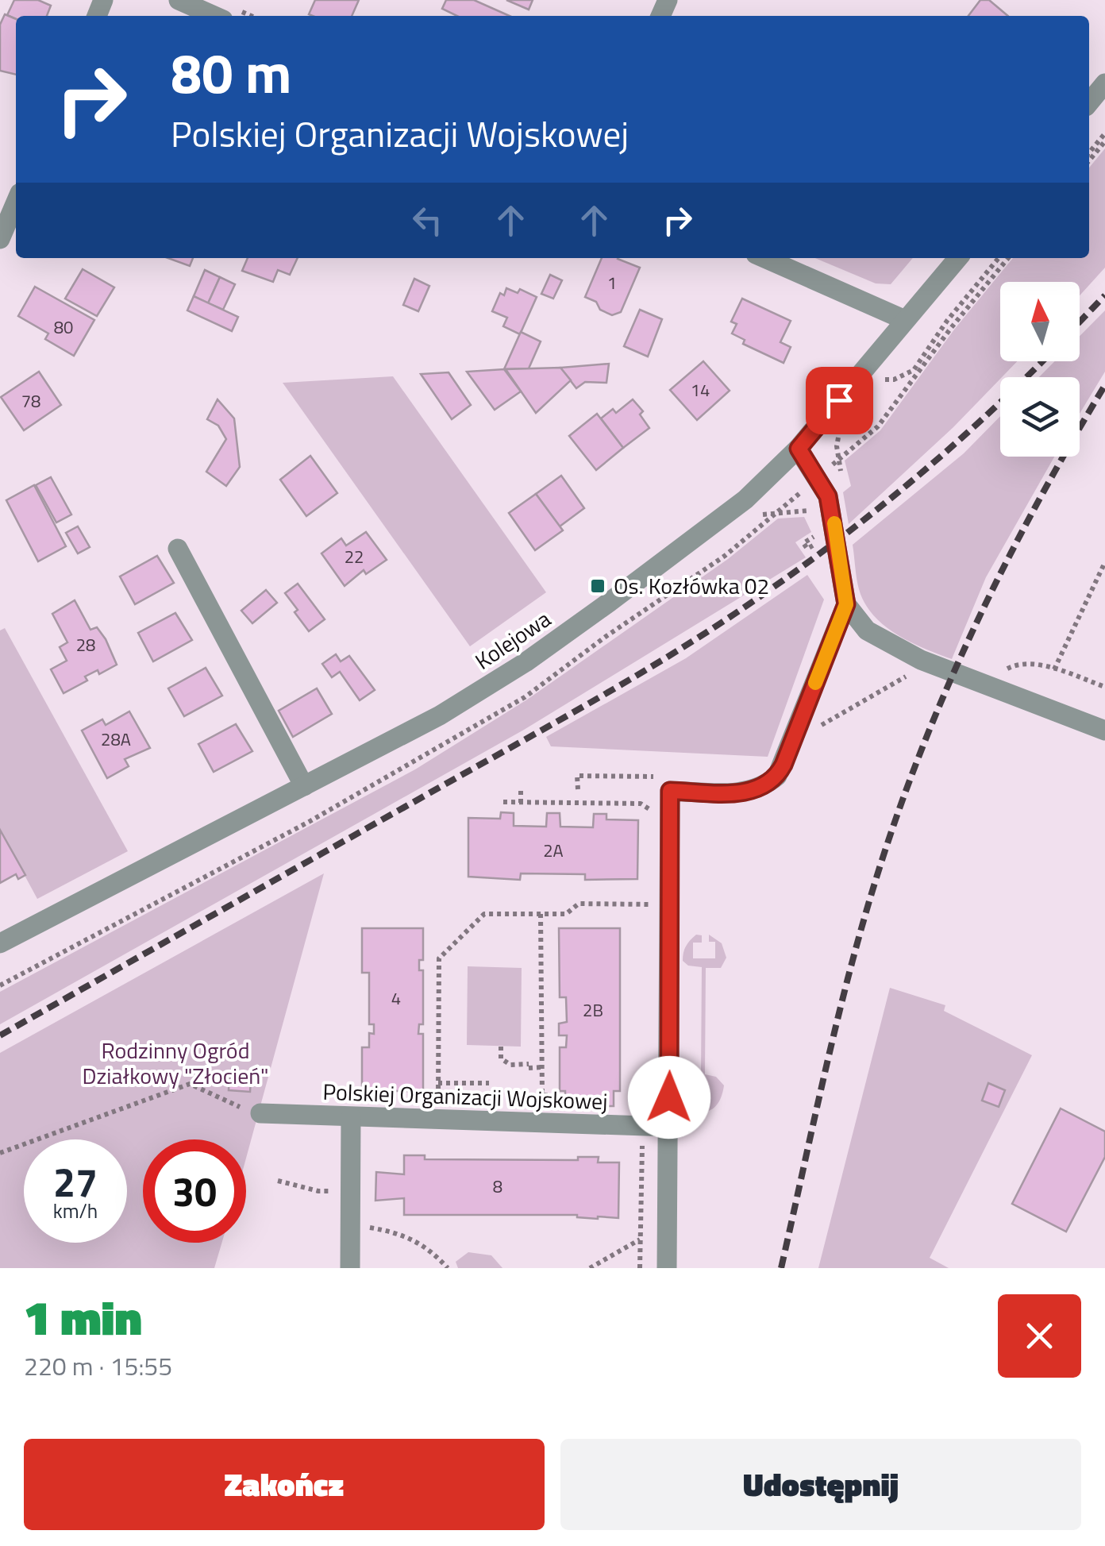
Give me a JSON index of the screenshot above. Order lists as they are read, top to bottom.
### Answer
{
  "streets": {
    "street": ["Kolejowa", "Polskiej Organizacji Wojskowej"]
  },
  "parks": ["Rodzinny Ogród Działkowy \"Złocień\""],
  "places": {
    "transit": ["Os. Kozłówka 02"]
  },
  "house_numbers": [
    "1",
    "80",
    "14",
    "78",
    "22",
    "28",
    "28A",
    "2A",
    "4",
    "2B",
    "8"
  ],
  "north": "top",
  "page": {
    "turn": ["80 m", "Polskiej Organizacji Wojskowej"],
    "speed": "27 km/h",
    "limit": "30",
    "heading": ["1 min", "220 m · 15:55"],
    "buttons": ["Zakończ", "Udostępnij"]
  }
}
